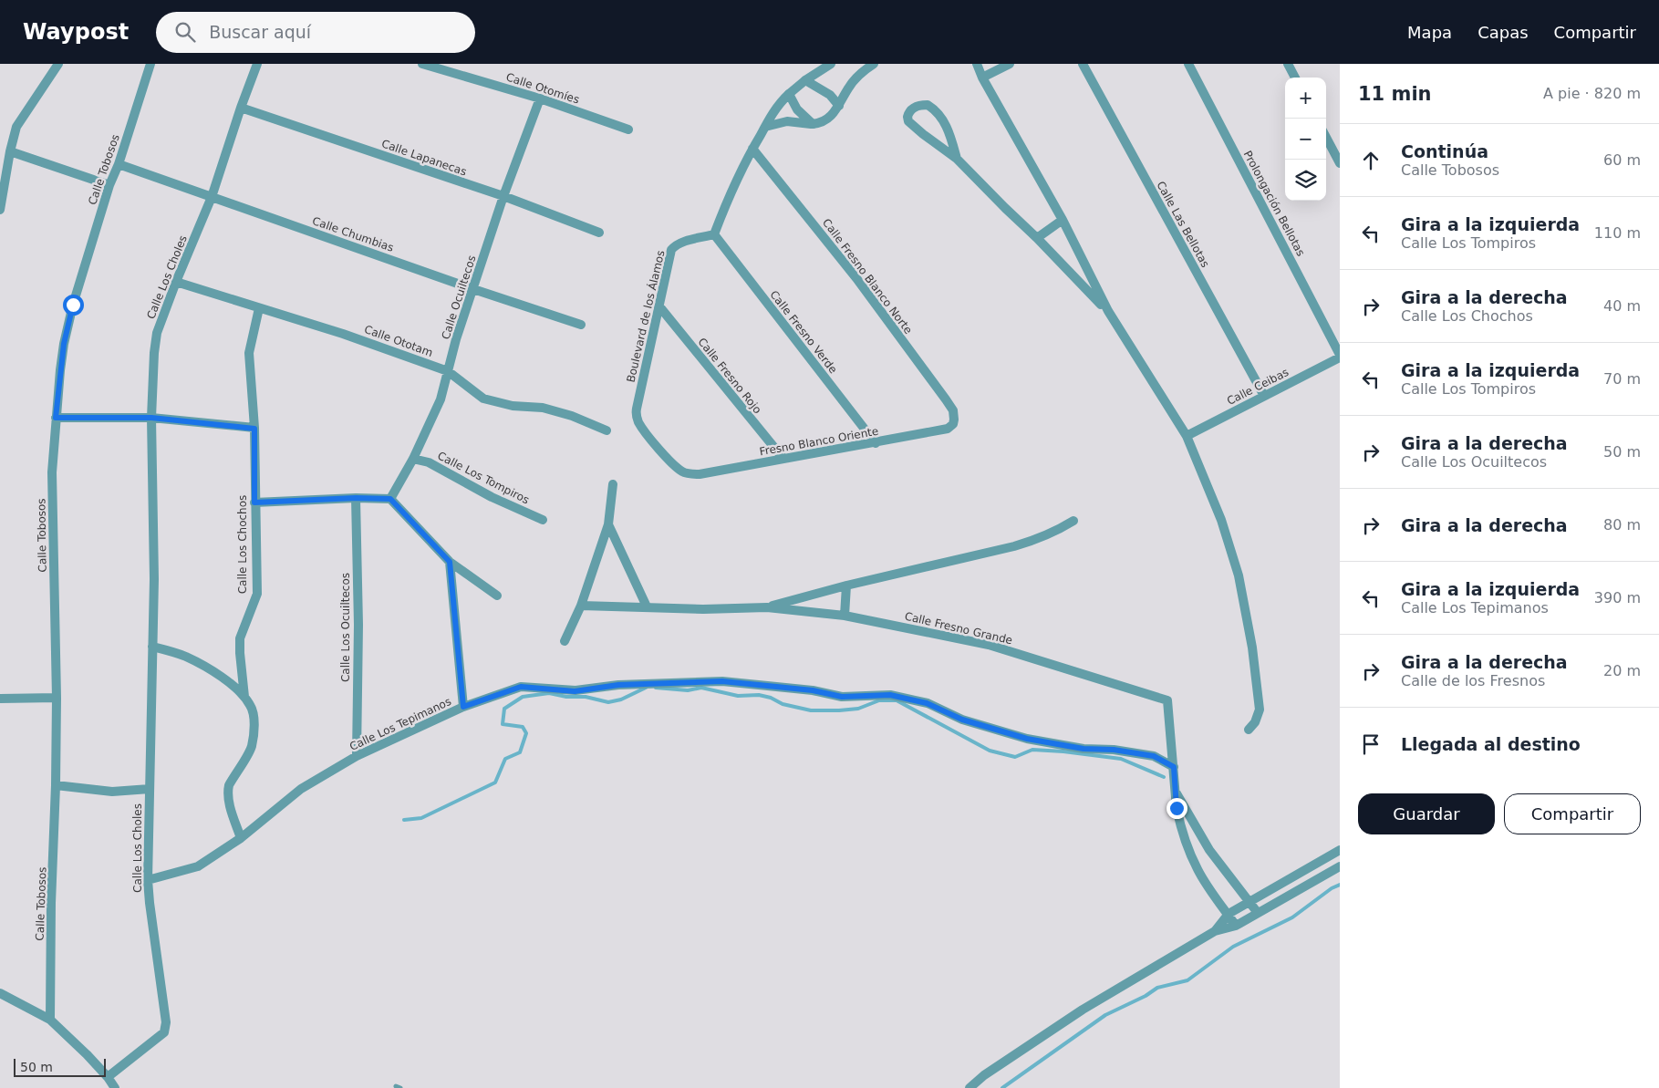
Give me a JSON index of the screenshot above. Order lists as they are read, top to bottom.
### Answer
{
  "streets": {
    "street": [
      "Calle Otomíes",
      "Calle Lapanecas",
      "Calle Tobosos",
      "Prolongación Bellotas",
      "Calle Las Bellotas",
      "Calle Chumbias",
      "Calle Fresno Blanco Norte",
      "Calle Los Choles",
      "Calle Ocuiltecos",
      "Boulevard de los Álamos",
      "Calle Fresno Verde",
      "Calle Ototam",
      "Calle Fresno Rojo",
      "Calle Ceibas",
      "Fresno Blanco Oriente",
      "Calle Los Tompiros",
      "Calle Los Chochos",
      "Calle Los Ocuiltecos",
      "Calle Fresno Grande",
      "Calle Los Tepimanos"
    ]
  },
  "crossings": [
    ["Calle Otomíes", "Calle Ocuiltecos"],
    ["Calle Lapanecas", "Calle Los Choles"],
    ["Calle Lapanecas", "Calle Ocuiltecos"],
    ["Calle Tobosos", "Calle Chumbias"],
    ["Prolongación Bellotas", "Calle Ceibas"],
    ["Calle Las Bellotas", "Calle Ceibas"],
    ["Calle Chumbias", "Calle Los Choles"],
    ["Calle Chumbias", "Calle Ocuiltecos"],
    ["Calle Fresno Blanco Norte", "Fresno Blanco Oriente"],
    ["Calle Los Choles", "Calle Ototam"],
    ["Calle Los Choles", "Calle Los Tepimanos"],
    ["Calle Ocuiltecos", "Calle Ototam"],
    ["Calle Ocuiltecos", "Calle Los Tompiros"],
    ["Boulevard de los Álamos", "Calle Fresno Verde"],
    ["Boulevard de los Álamos", "Calle Fresno Rojo"],
    ["Boulevard de los Álamos", "Fresno Blanco Oriente"],
    ["Calle Fresno Verde", "Fresno Blanco Oriente"],
    ["Calle Ototam", "Calle Los Chochos"],
    ["Calle Fresno Rojo", "Fresno Blanco Oriente"],
    ["Calle Los Ocuiltecos", "Calle Los Tepimanos"],
    ["Calle Fresno Grande", "Calle Los Tepimanos"]
  ],
  "scale_bar": "50 m",
  "page": {
    "header": "Waypost",
    "search": "Buscar aquí",
    "nav": ["Mapa", "Capas", "Compartir"],
    "heading": ["11 min", "A pie · 820 m"],
    "map_buttons": ["+", "−"],
    "list": [
      ["Continúa", "Calle Tobosos", "60 m"],
      ["Gira a la izquierda", "Calle Los Tompiros", "110 m"],
      ["Gira a la derecha", "Calle Los Chochos", "40 m"],
      ["Gira a la izquierda", "Calle Los Tompiros", "70 m"],
      ["Gira a la derecha", "Calle Los Ocuiltecos", "50 m"],
      ["Gira a la derecha", "80 m"],
      ["Gira a la izquierda", "Calle Los Tepimanos", "390 m"],
      ["Gira a la derecha", "Calle de los Fresnos", "20 m"],
      "Llegada al destino"
    ],
    "buttons": ["Guardar", "Compartir"],
    "scale": "50 m"
  }
}
